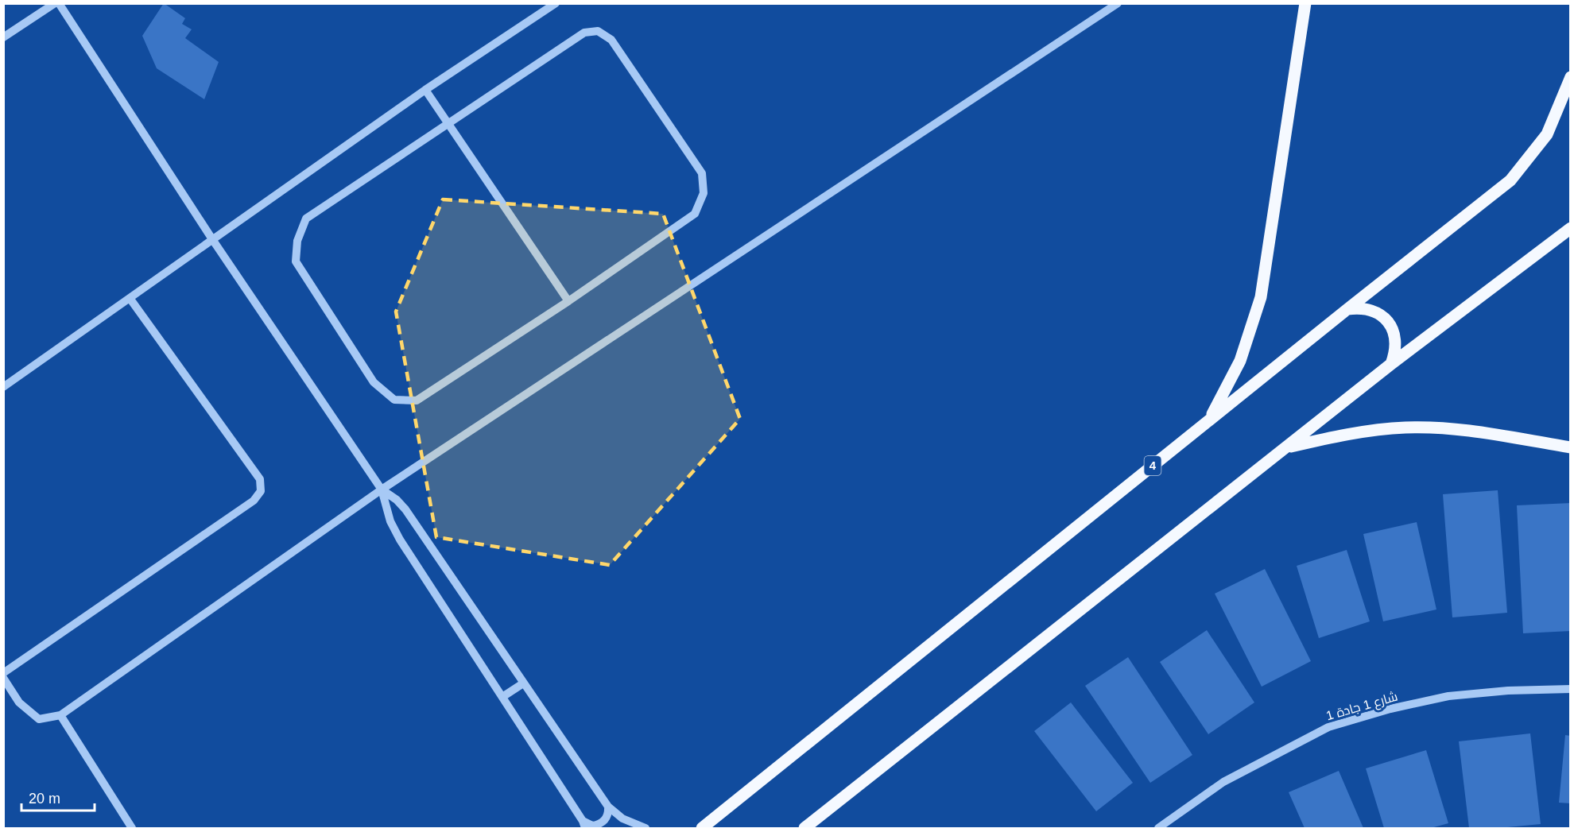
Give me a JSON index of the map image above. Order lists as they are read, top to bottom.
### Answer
{
  "streets": {
    "main road": ["4"],
    "street": ["شارع 1 جادة 1"]
  },
  "scale_bar": "20 m"
}
